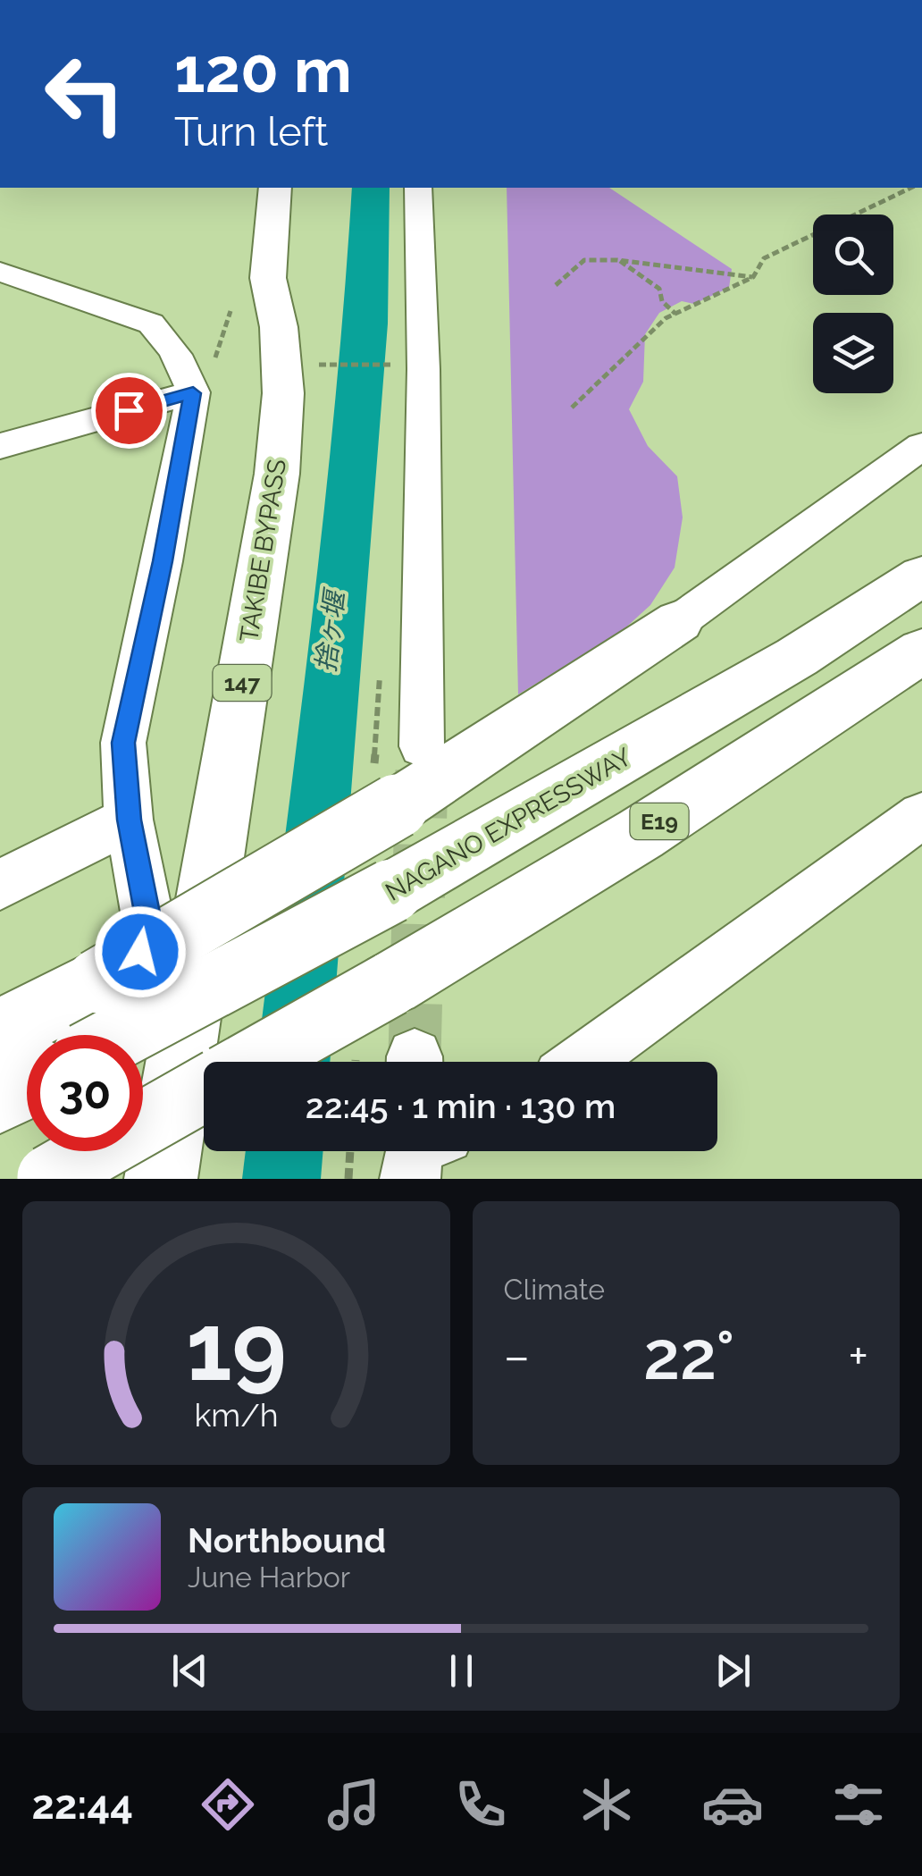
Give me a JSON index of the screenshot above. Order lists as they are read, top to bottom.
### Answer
{
  "streets": {
    "highway": [
      "TAKIBE BYPASS",
      "147",
      "E19",
      "NAGANO EXPRESSWAY"
    ]
  },
  "water": ["捨ヶ堰"],
  "page": {
    "turn": ["120 m", "Turn left"],
    "limit": "30",
    "trip": "22:45 · 1 min · 130 m",
    "tile": "Climate",
    "heat": ["−", "22°", "+"],
    "song": ["Northbound", "June Harbor"],
    "tabs": "22:44",
    "gauge": ["19", "km/h"]
  }
}
